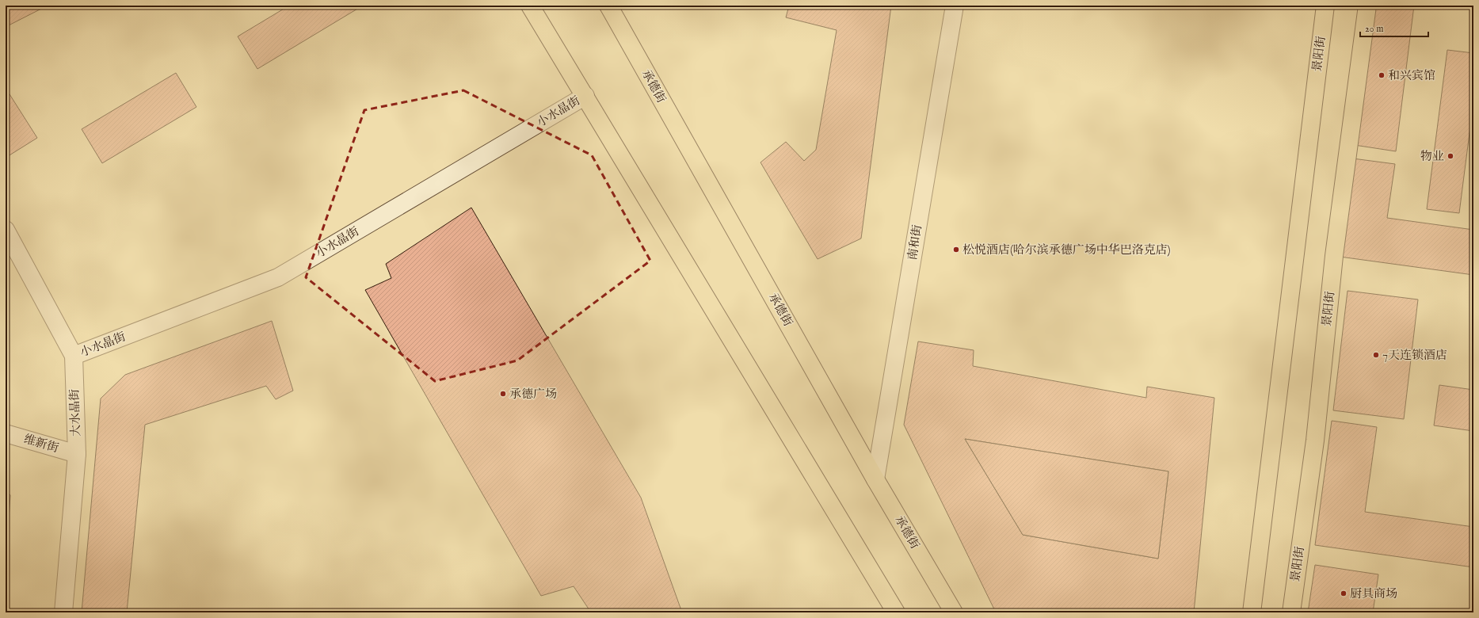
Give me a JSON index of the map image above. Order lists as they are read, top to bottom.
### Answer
{
  "streets": {
    "main road": ["景阳街", "承德街"],
    "street": [
      "小水晶街",
      "南和街",
      "大水晶街",
      "维新街"
    ]
  },
  "crossings": [
    ["承德街", "南和街"],
    ["小水晶街", "大水晶街"],
    ["大水晶街", "维新街"]
  ],
  "places": [
    "和兴宾馆",
    "物业",
    "松悦酒店(哈尔滨承德广场中华巴洛克店)",
    "7天连锁酒店",
    "承德广场",
    "厨具商场"
  ],
  "scale_bar": "20 m"
}
